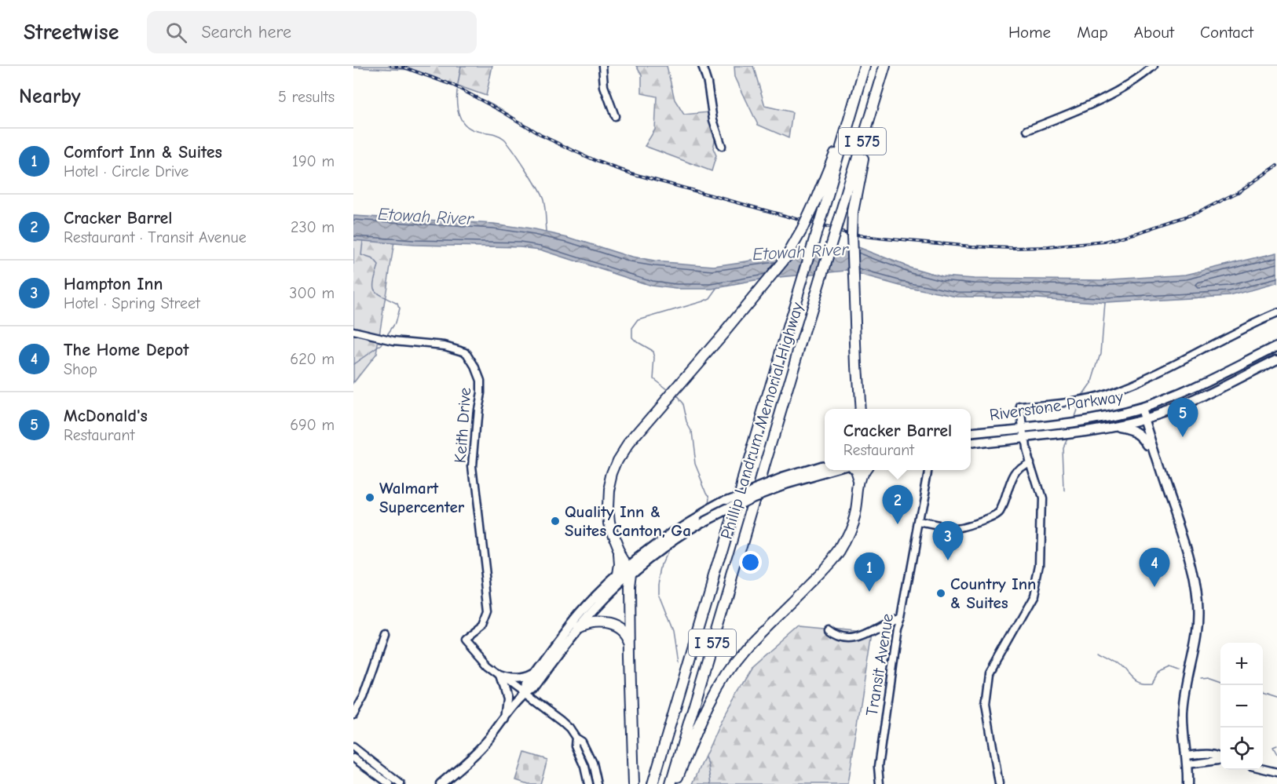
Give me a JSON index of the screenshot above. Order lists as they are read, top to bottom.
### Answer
{
  "streets": {
    "highway": ["I 575", "Phillip Landrum Memorial Highway"],
    "main road": ["Riverstone Parkway"],
    "street": ["Keith Drive", "Transit Avenue"]
  },
  "water": ["Etowah River"],
  "places": ["Walmart Supercenter", "Quality Inn & Suites Canton, Ga", "Country Inn & Suites"],
  "page": {
    "header": "Streetwise",
    "search": "Search here",
    "nav": [
      "Home",
      "Map",
      "About",
      "Contact"
    ],
    "heading": ["Nearby", "5 results"],
    "list": [
      {
        "mark": "1",
        "name": "Comfort Inn & Suites",
        "note": "Hotel · Circle Drive",
        "value": "190 m"
      },
      {
        "mark": "2",
        "name": "Cracker Barrel",
        "note": "Restaurant · Transit Avenue",
        "value": "230 m"
      },
      {
        "mark": "3",
        "name": "Hampton Inn",
        "note": "Hotel · Spring Street",
        "value": "300 m"
      },
      {
        "mark": "4",
        "name": "The Home Depot",
        "note": "Shop",
        "value": "620 m"
      },
      {
        "mark": "5",
        "name": "McDonald's",
        "note": "Restaurant",
        "value": "690 m"
      }
    ],
    "pins": [
      "5",
      "2",
      "3",
      "4",
      "1"
    ],
    "popup": ["Cracker Barrel", "Restaurant"],
    "map_buttons": ["+", "−"]
  }
}
